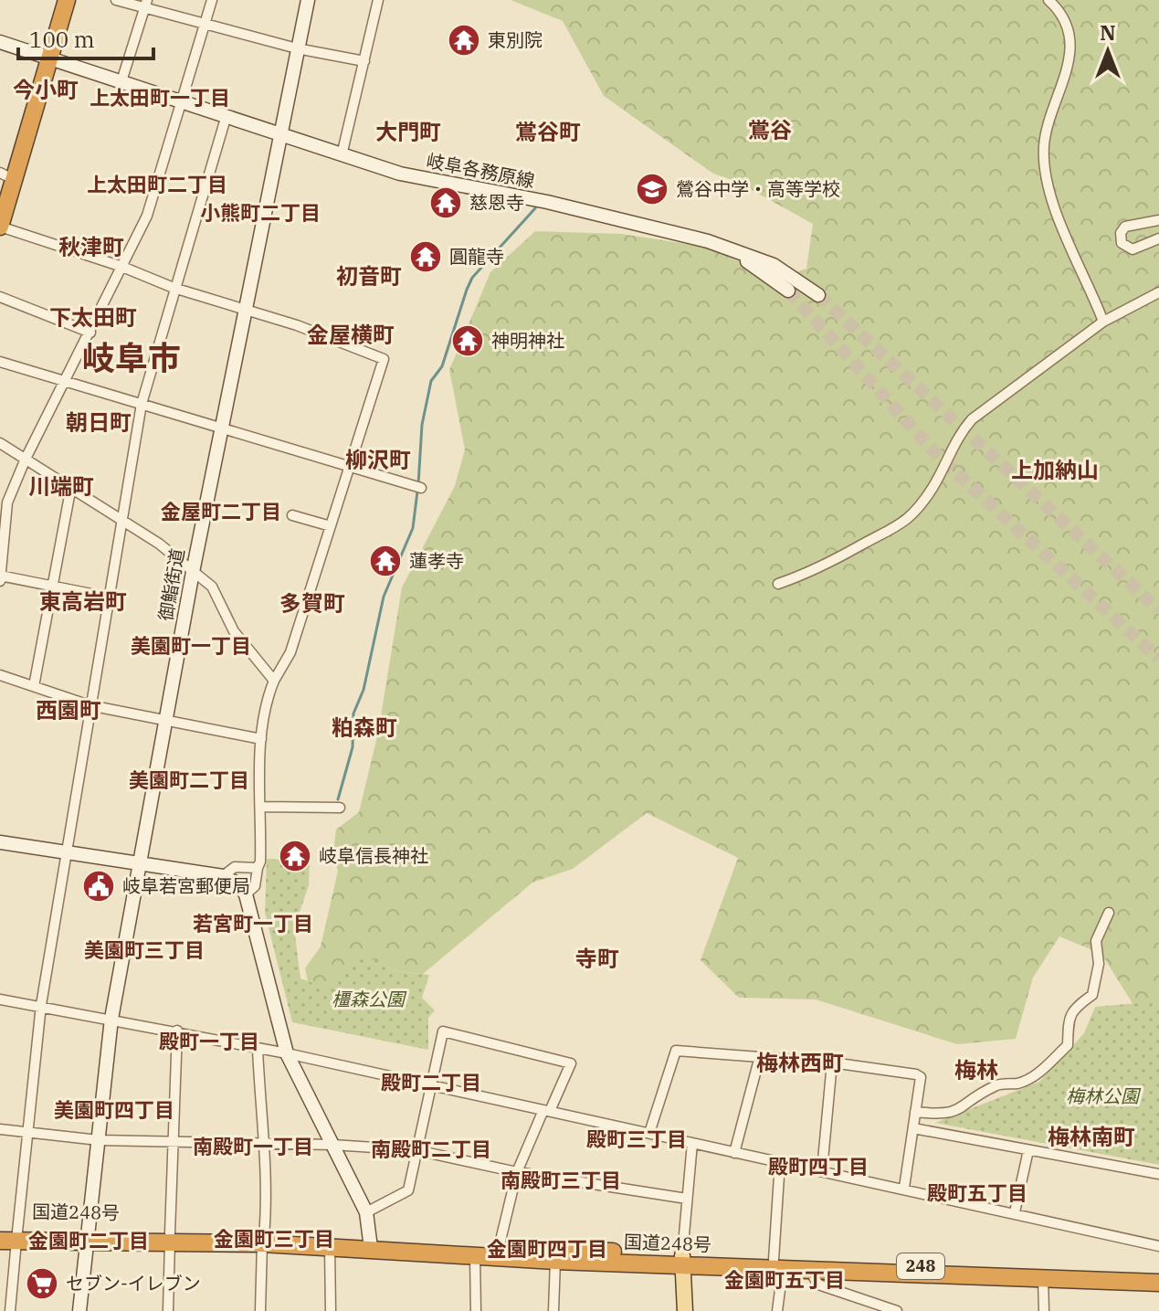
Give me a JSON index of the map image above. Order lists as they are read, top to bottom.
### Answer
{
  "streets": {
    "highway": ["国道248号", "248"],
    "street": ["岐阜各務原線", "御鮨街道"]
  },
  "crossings": [
    ["岐阜各務原線", "御鮨街道"],
    ["御鮨街道", "国道248号"]
  ],
  "districts": [
    "今小町",
    "上太田町一丁目",
    "鴬谷",
    "大門町",
    "鴬谷町",
    "上太田町二丁目",
    "小熊町二丁目",
    "秋津町",
    "初音町",
    "下太田町",
    "金屋横町",
    "岐阜市",
    "朝日町",
    "柳沢町",
    "上加納山",
    "川端町",
    "金屋町二丁目",
    "東高岩町",
    "多賀町",
    "美園町一丁目",
    "西園町",
    "粕森町",
    "美園町二丁目",
    "若宮町一丁目",
    "美園町三丁目",
    "寺町",
    "殿町一丁目",
    "梅林西町",
    "梅林",
    "殿町二丁目",
    "美園町四丁目",
    "梅林南町",
    "殿町三丁目",
    "南殿町一丁目",
    "南殿町二丁目",
    "殿町四丁目",
    "南殿町三丁目",
    "殿町五丁目",
    "金園町三丁目",
    "金園町二丁目",
    "金園町四丁目",
    "金園町五丁目"
  ],
  "parks": ["橿森公園", "梅林公園"],
  "places": {
    "temple": [
      "東別院",
      "慈恩寺",
      "圓龍寺",
      "神明神社",
      "蓮孝寺",
      "岐阜信長神社"
    ],
    "school or university": ["鶯谷中学・高等学校"],
    "public building": ["岐阜若宮郵便局"],
    "supermarket": ["セブン-イレブン"]
  },
  "scale_bar": "100 m",
  "north": "top"
}
